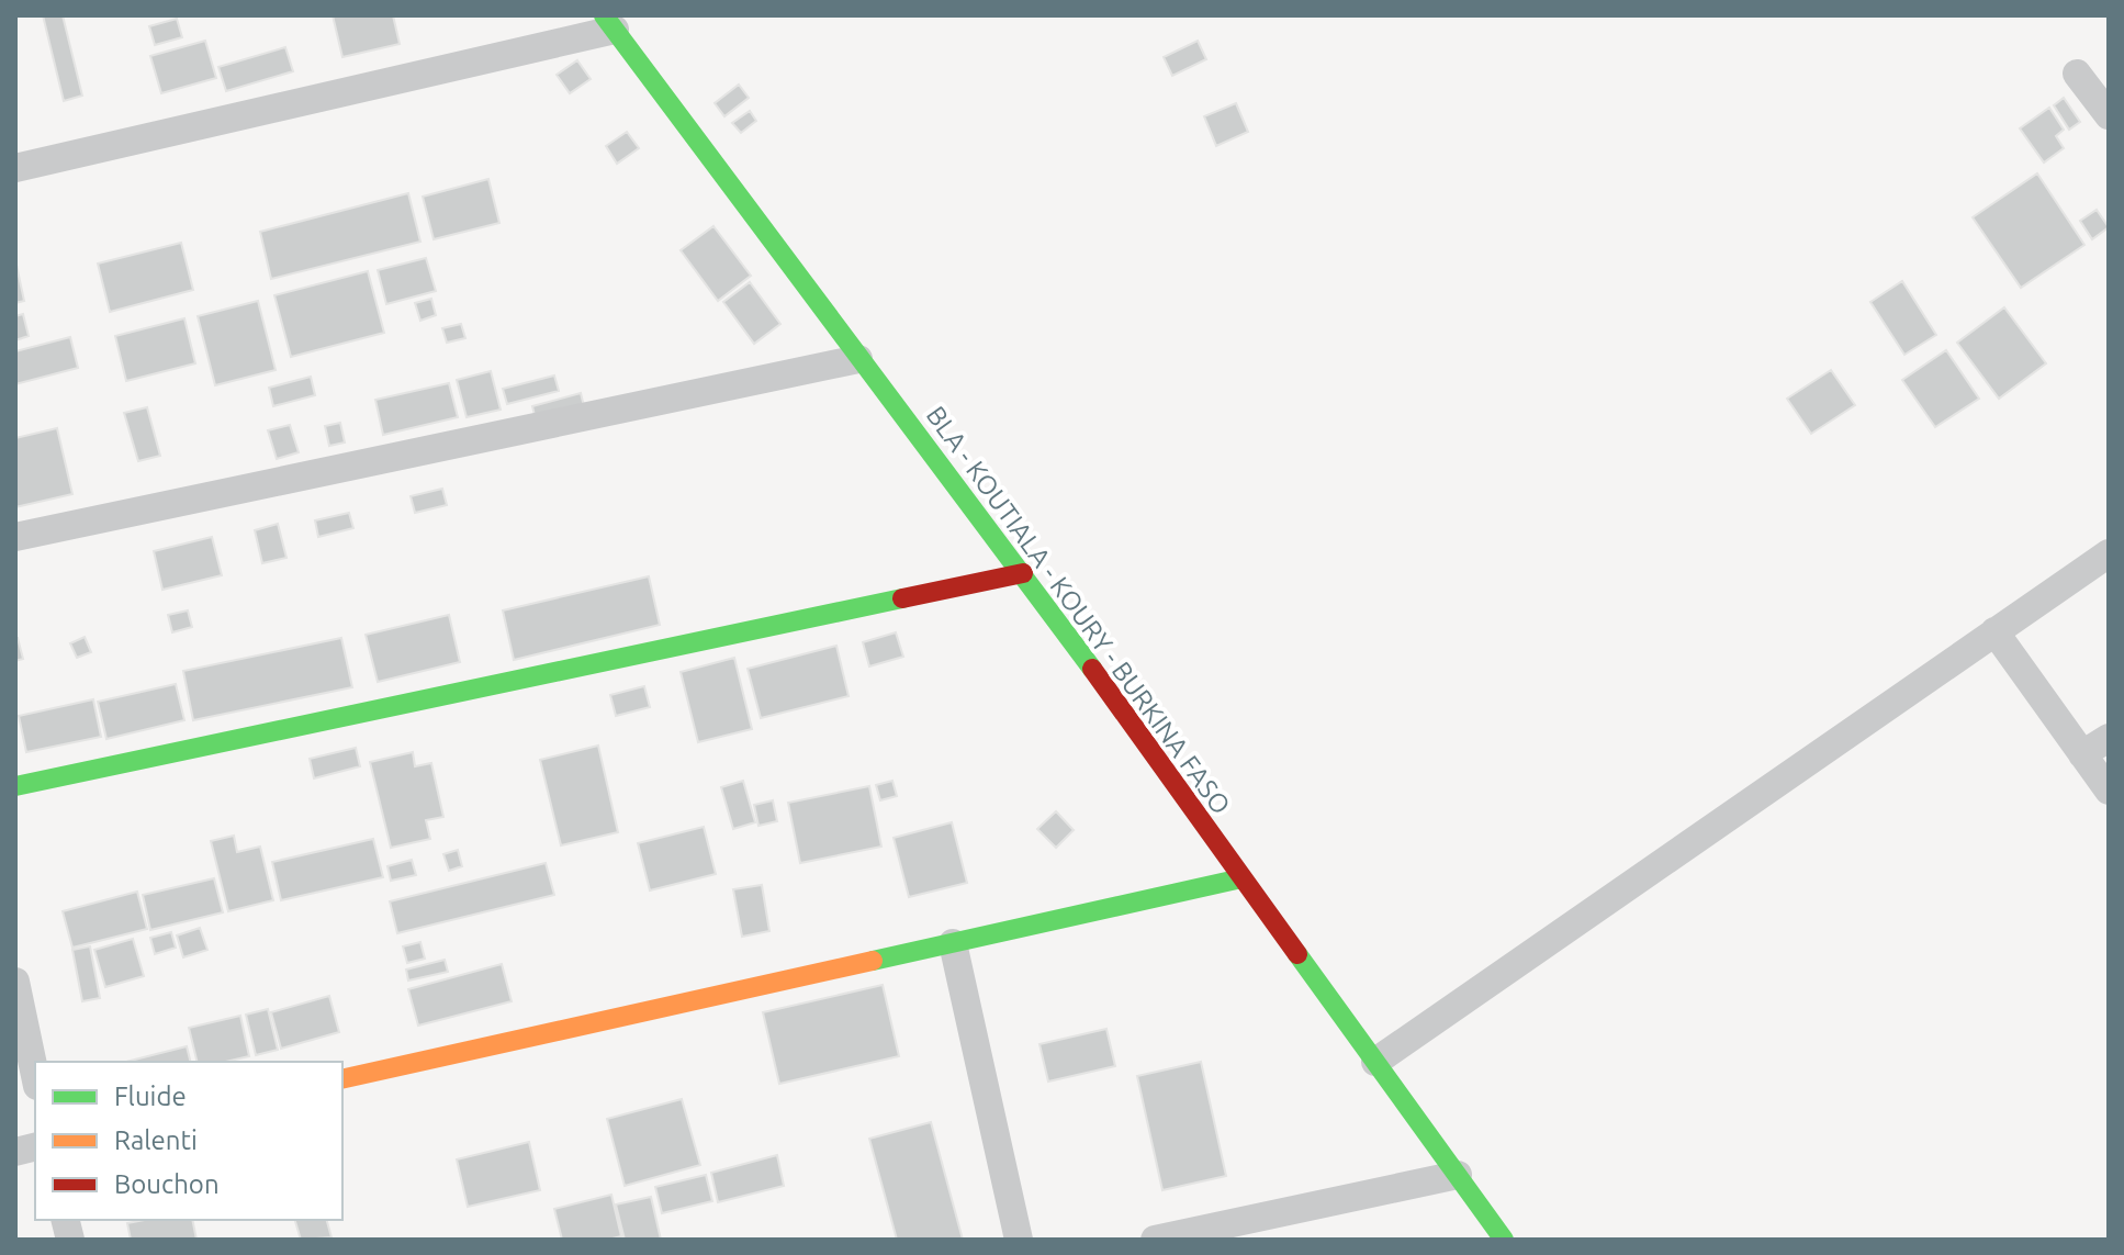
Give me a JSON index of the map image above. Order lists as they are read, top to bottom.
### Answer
{
  "streets": {
    "street": ["BLA - KOUTIALA - KOURY - BURKINA FASO"]
  },
  "legend": ["Fluide", "Ralenti", "Bouchon"]
}
